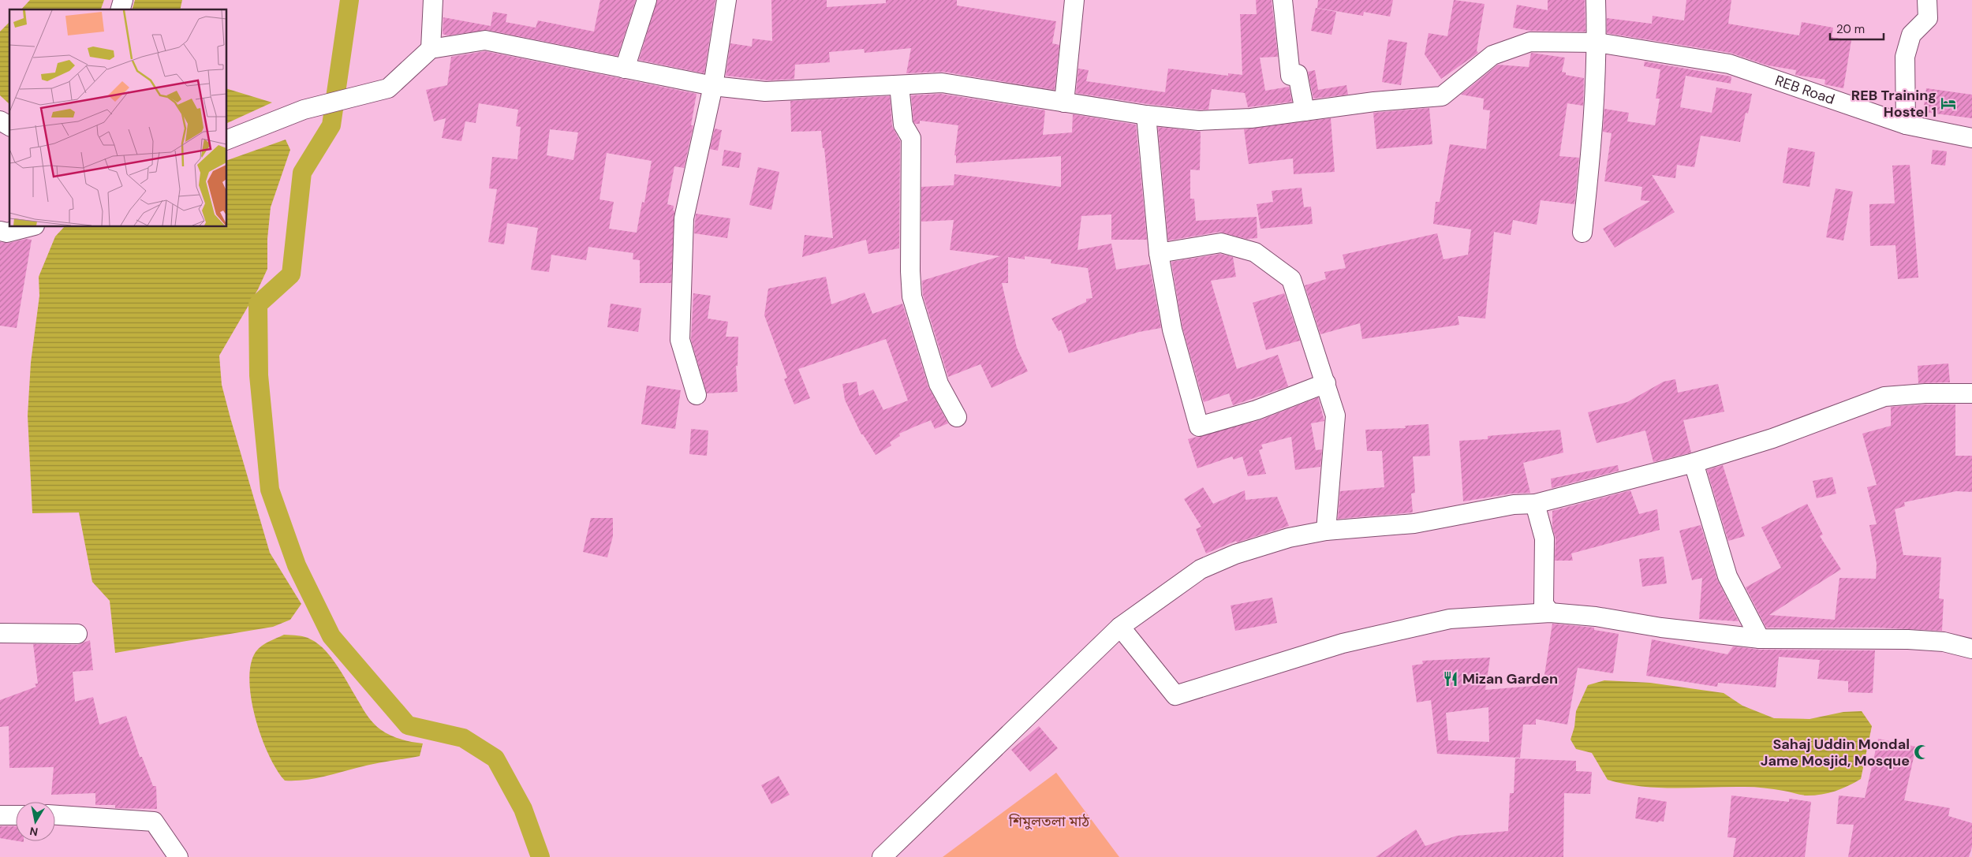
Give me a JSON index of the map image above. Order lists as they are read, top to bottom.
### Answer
{
  "streets": {
    "street": ["REB Road"]
  },
  "parks": ["শিমুলতলা মাঠ"],
  "places": {
    "hotel": ["REB Training Hostel 1"],
    "restaurant": ["Mizan Garden"],
    "mosque": ["Sahaj Uddin Mondal Jame Mosjid, Mosque"]
  },
  "scale_bar": "20 m",
  "north": "bottom"
}
